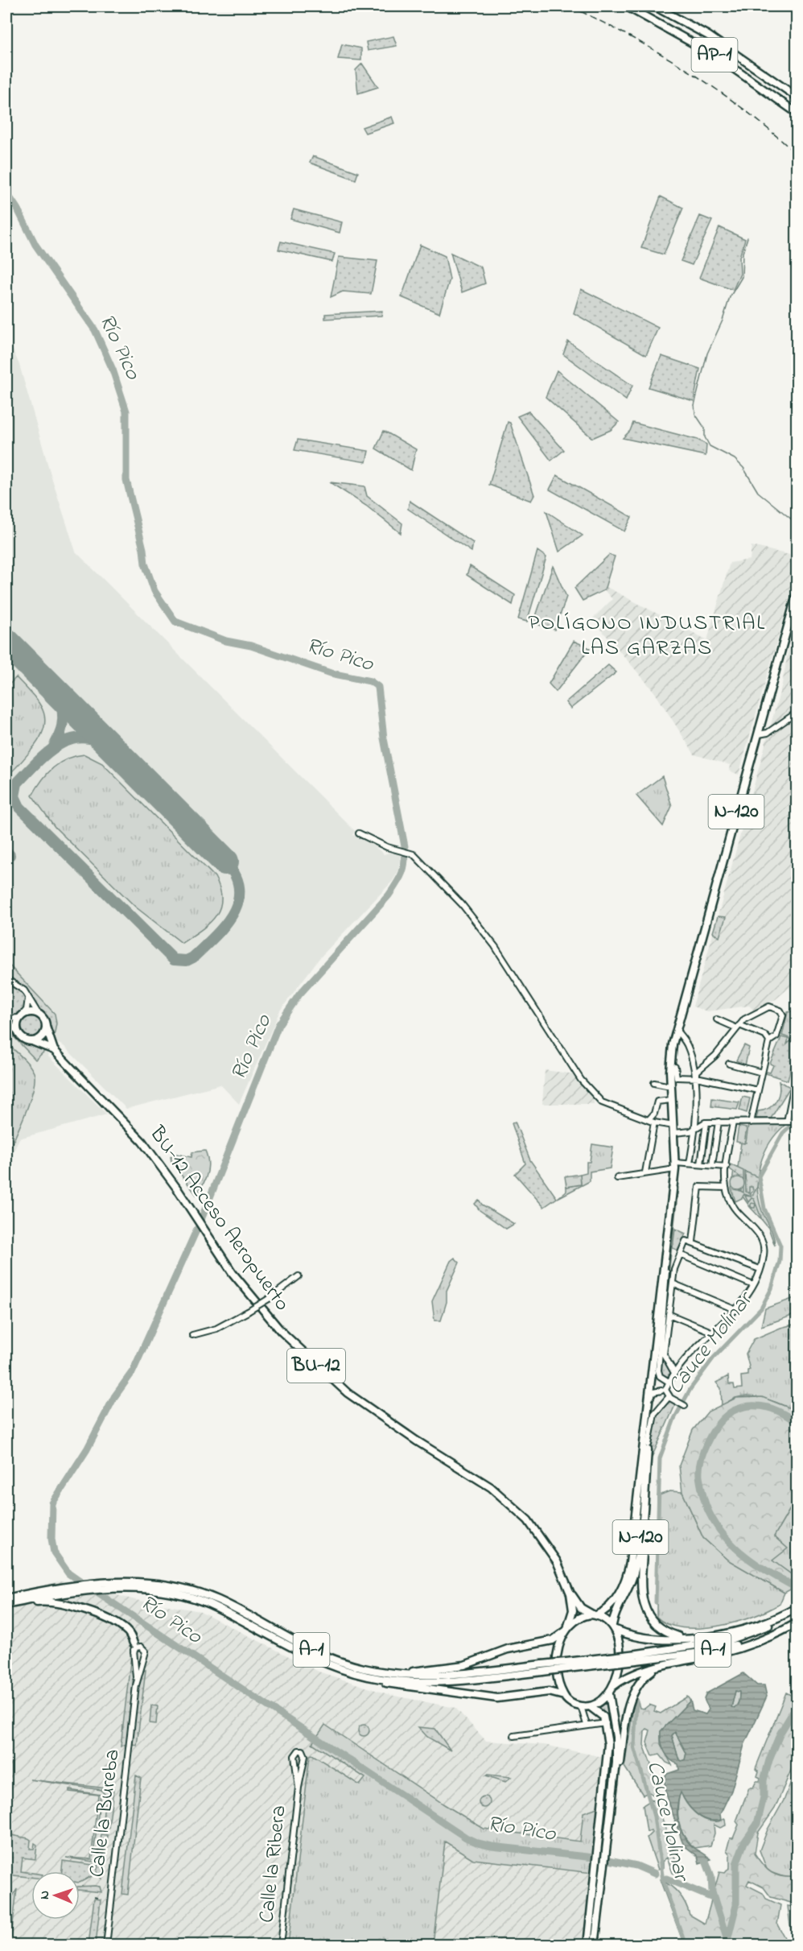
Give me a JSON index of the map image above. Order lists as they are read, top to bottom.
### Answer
{
  "streets": {
    "highway": [
      "AP-1",
      "N-120",
      "BU-12 Acceso Aeropuerto",
      "BU-12",
      "A-1"
    ],
    "street": ["Calle la Bureba", "Calle la Ribera"]
  },
  "crossings": [
    ["N-120", "BU-12"],
    ["BU-12 Acceso Aeropuerto", "BU-12"]
  ],
  "districts": ["POLÍGONO INDUSTRIAL LAS GARZAS"],
  "water": ["Río Pico", "Cauce Molinar"],
  "north": "left"
}
